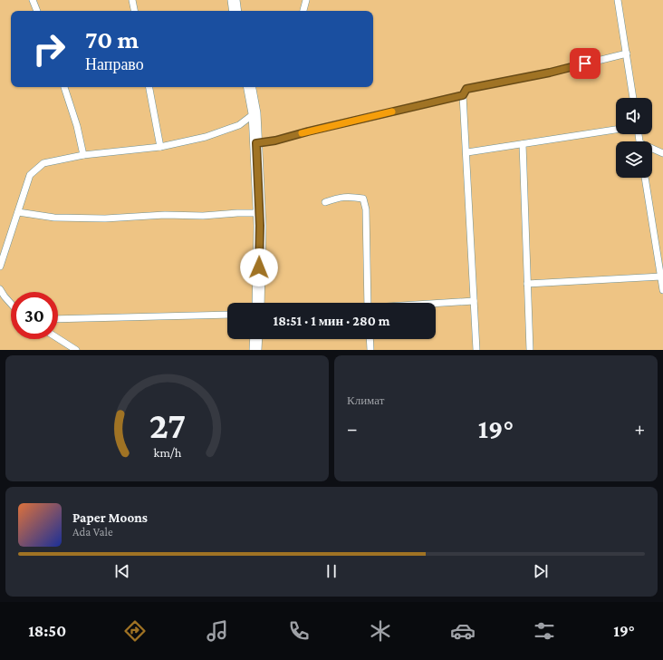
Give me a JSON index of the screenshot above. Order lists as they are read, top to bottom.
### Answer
{
  "page": {
    "turn": ["70 m", "Направо"],
    "limit": "30",
    "trip": "18:51 · 1 мин · 280 m",
    "tile": "Климат",
    "heat": ["−", "19°", "+"],
    "song": ["Paper Moons", "Ada Vale"],
    "tabs": ["18:50", "19°"],
    "gauge": ["27", "km/h"]
  }
}
